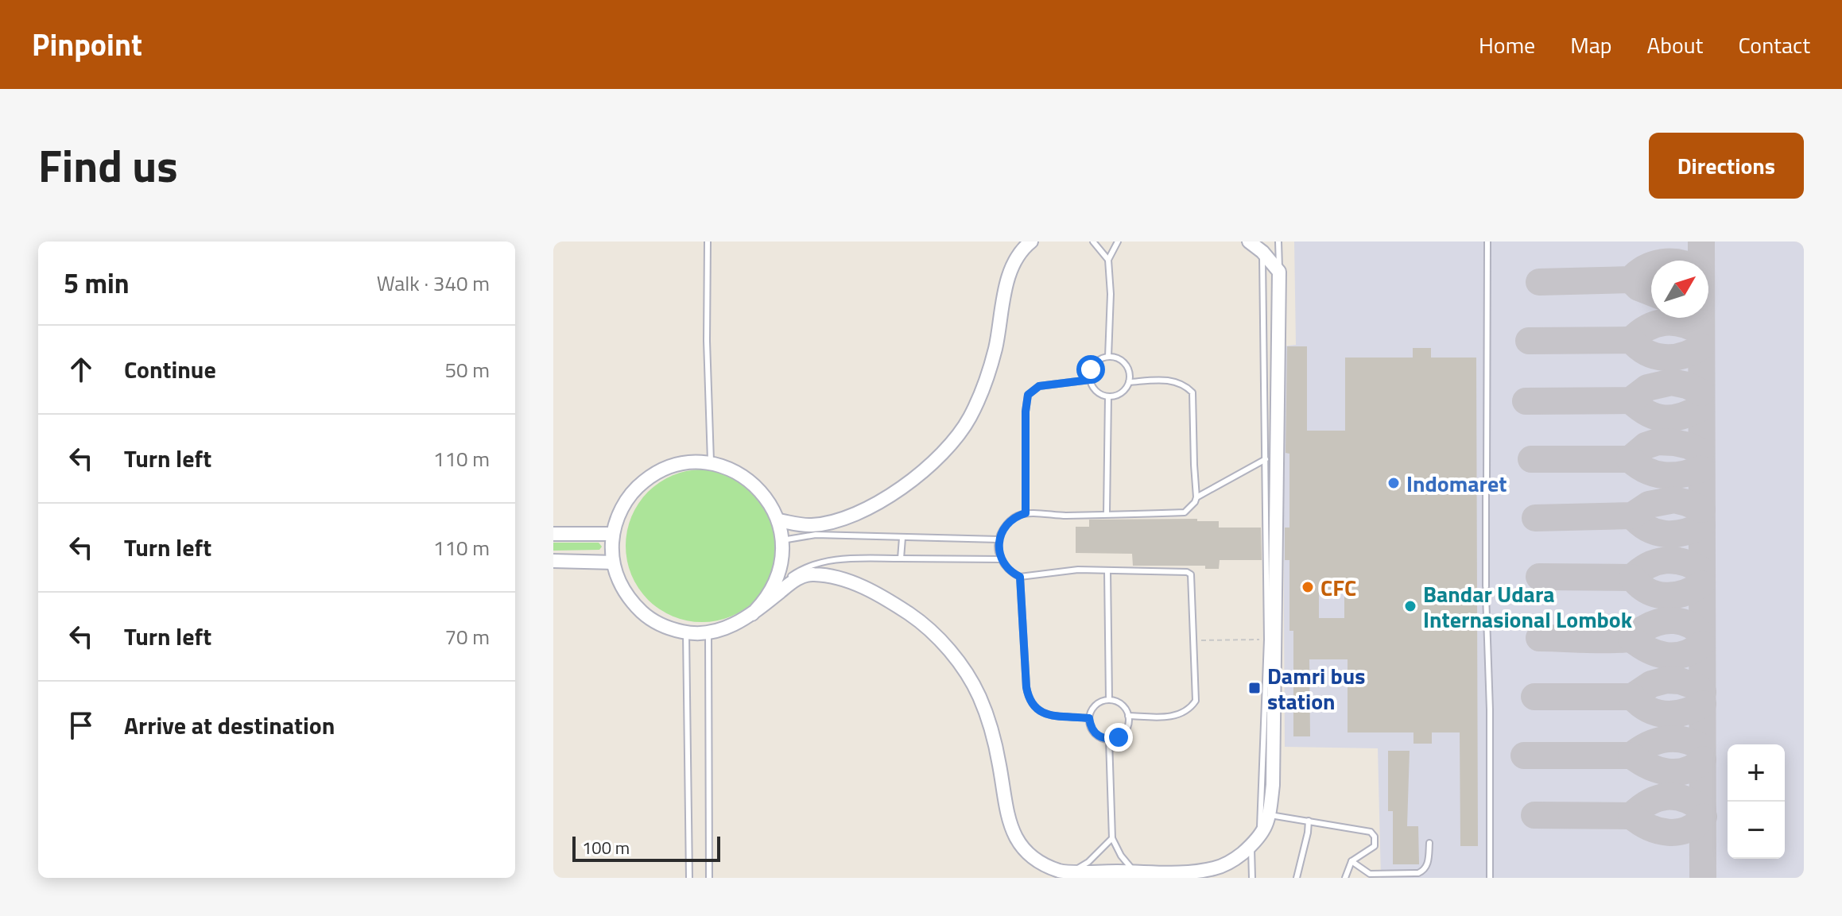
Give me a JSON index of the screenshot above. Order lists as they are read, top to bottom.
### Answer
{
  "places": {
    "other": ["Indomaret", "CFC", "Bandar Udara Internasional Lombok"],
    "transit": ["Damri bus station"]
  },
  "scale_bar": "100 m",
  "north": "top right",
  "page": {
    "header": "Pinpoint",
    "nav": [
      "Home",
      "Map",
      "About",
      "Contact"
    ],
    "title": "Find us",
    "buttons": "Directions",
    "heading": ["5 min", "Walk · 340 m"],
    "list": [
      ["Continue", "50 m"],
      ["Turn left", "110 m"],
      ["Turn left", "110 m"],
      ["Turn left", "70 m"],
      "Arrive at destination"
    ],
    "map_buttons": ["+", "−"],
    "scale": "100 m"
  }
}
